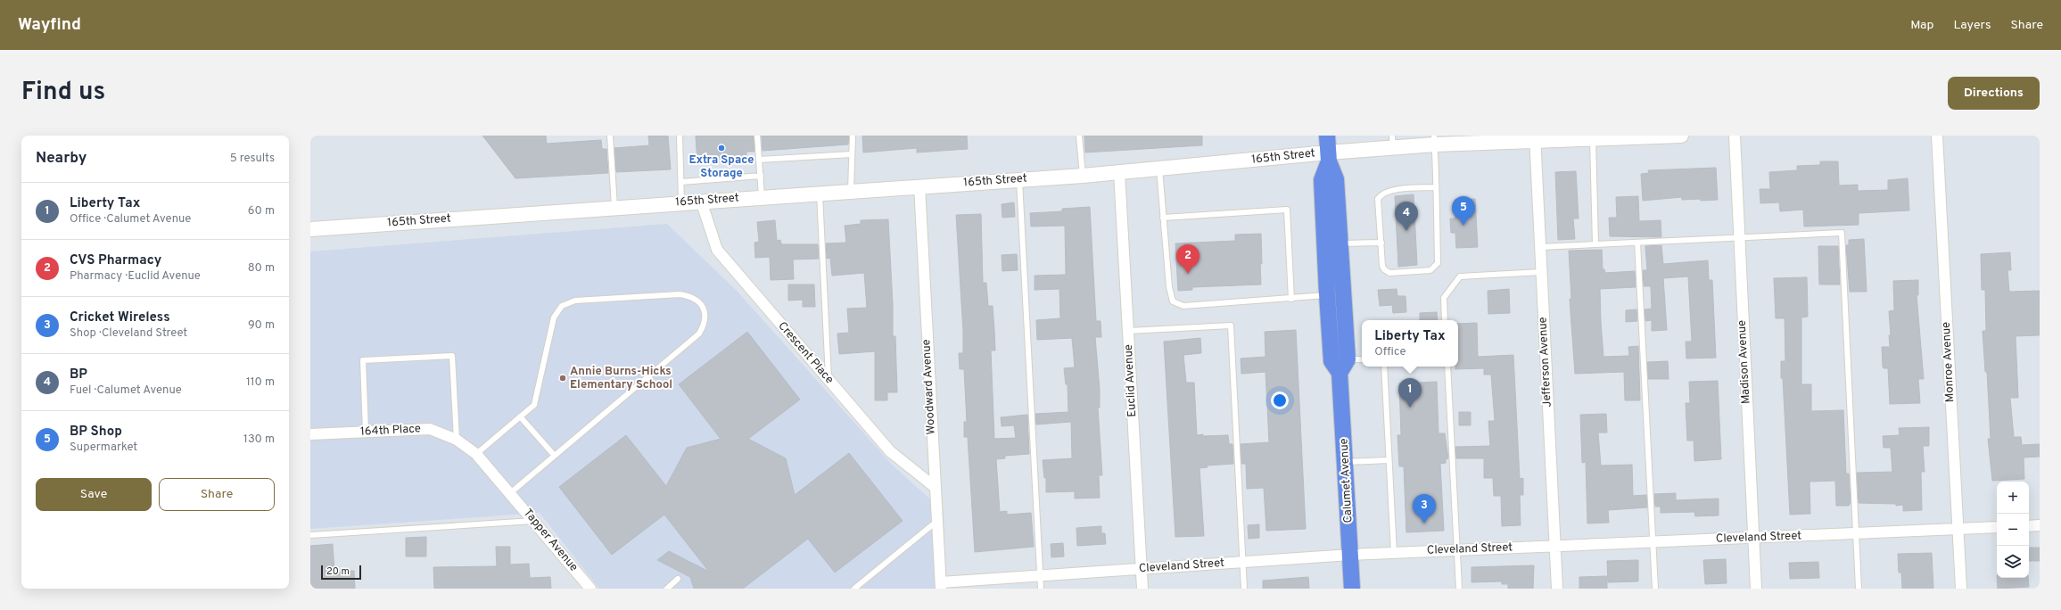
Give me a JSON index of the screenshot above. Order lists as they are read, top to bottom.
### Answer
{
  "streets": {
    "main road": ["165th Street", "Calumet Avenue"],
    "street": [
      "Crescent Place",
      "Jefferson Avenue",
      "Madison Avenue",
      "Monroe Avenue",
      "Euclid Avenue",
      "Woodward Avenue",
      "164th Place",
      "Cleveland Street",
      "Tapper Avenue"
    ]
  },
  "crossings": [
    ["165th Street", "Crescent Place"],
    ["165th Street", "Jefferson Avenue"],
    ["165th Street", "Euclid Avenue"],
    ["165th Street", "Woodward Avenue"],
    ["165th Street", "Calumet Avenue"],
    ["Crescent Place", "Woodward Avenue"],
    ["Jefferson Avenue", "Cleveland Street"],
    ["Madison Avenue", "Cleveland Street"],
    ["Monroe Avenue", "Cleveland Street"],
    ["Euclid Avenue", "Cleveland Street"],
    ["Woodward Avenue", "Cleveland Street"],
    ["164th Place", "Tapper Avenue"],
    ["Calumet Avenue", "Cleveland Street"]
  ],
  "places": ["Extra Space Storage", "Annie Burns-Hicks Elementary School"],
  "scale_bar": "20 m",
  "page": {
    "header": "Wayfind",
    "nav": ["Map", "Layers", "Share"],
    "title": "Find us",
    "buttons": [
      "Directions",
      ["Save", "Share"]
    ],
    "heading": ["Nearby", "5 results"],
    "list": [
      {
        "mark": "1",
        "name": "Liberty Tax",
        "note": "Office · Calumet Avenue",
        "value": "60 m"
      },
      {
        "mark": "2",
        "name": "CVS Pharmacy",
        "note": "Pharmacy · Euclid Avenue",
        "value": "80 m"
      },
      {
        "mark": "3",
        "name": "Cricket Wireless",
        "note": "Shop · Cleveland Street",
        "value": "90 m"
      },
      {
        "mark": "4",
        "name": "BP",
        "note": "Fuel · Calumet Avenue",
        "value": "110 m"
      },
      {
        "mark": "5",
        "name": "BP Shop",
        "note": "Supermarket",
        "value": "130 m"
      }
    ],
    "pins": [
      "5",
      "4",
      "2",
      "1",
      "3"
    ],
    "popup": ["Liberty Tax", "Office"],
    "map_buttons": ["+", "−"],
    "scale": "20 m"
  }
}
